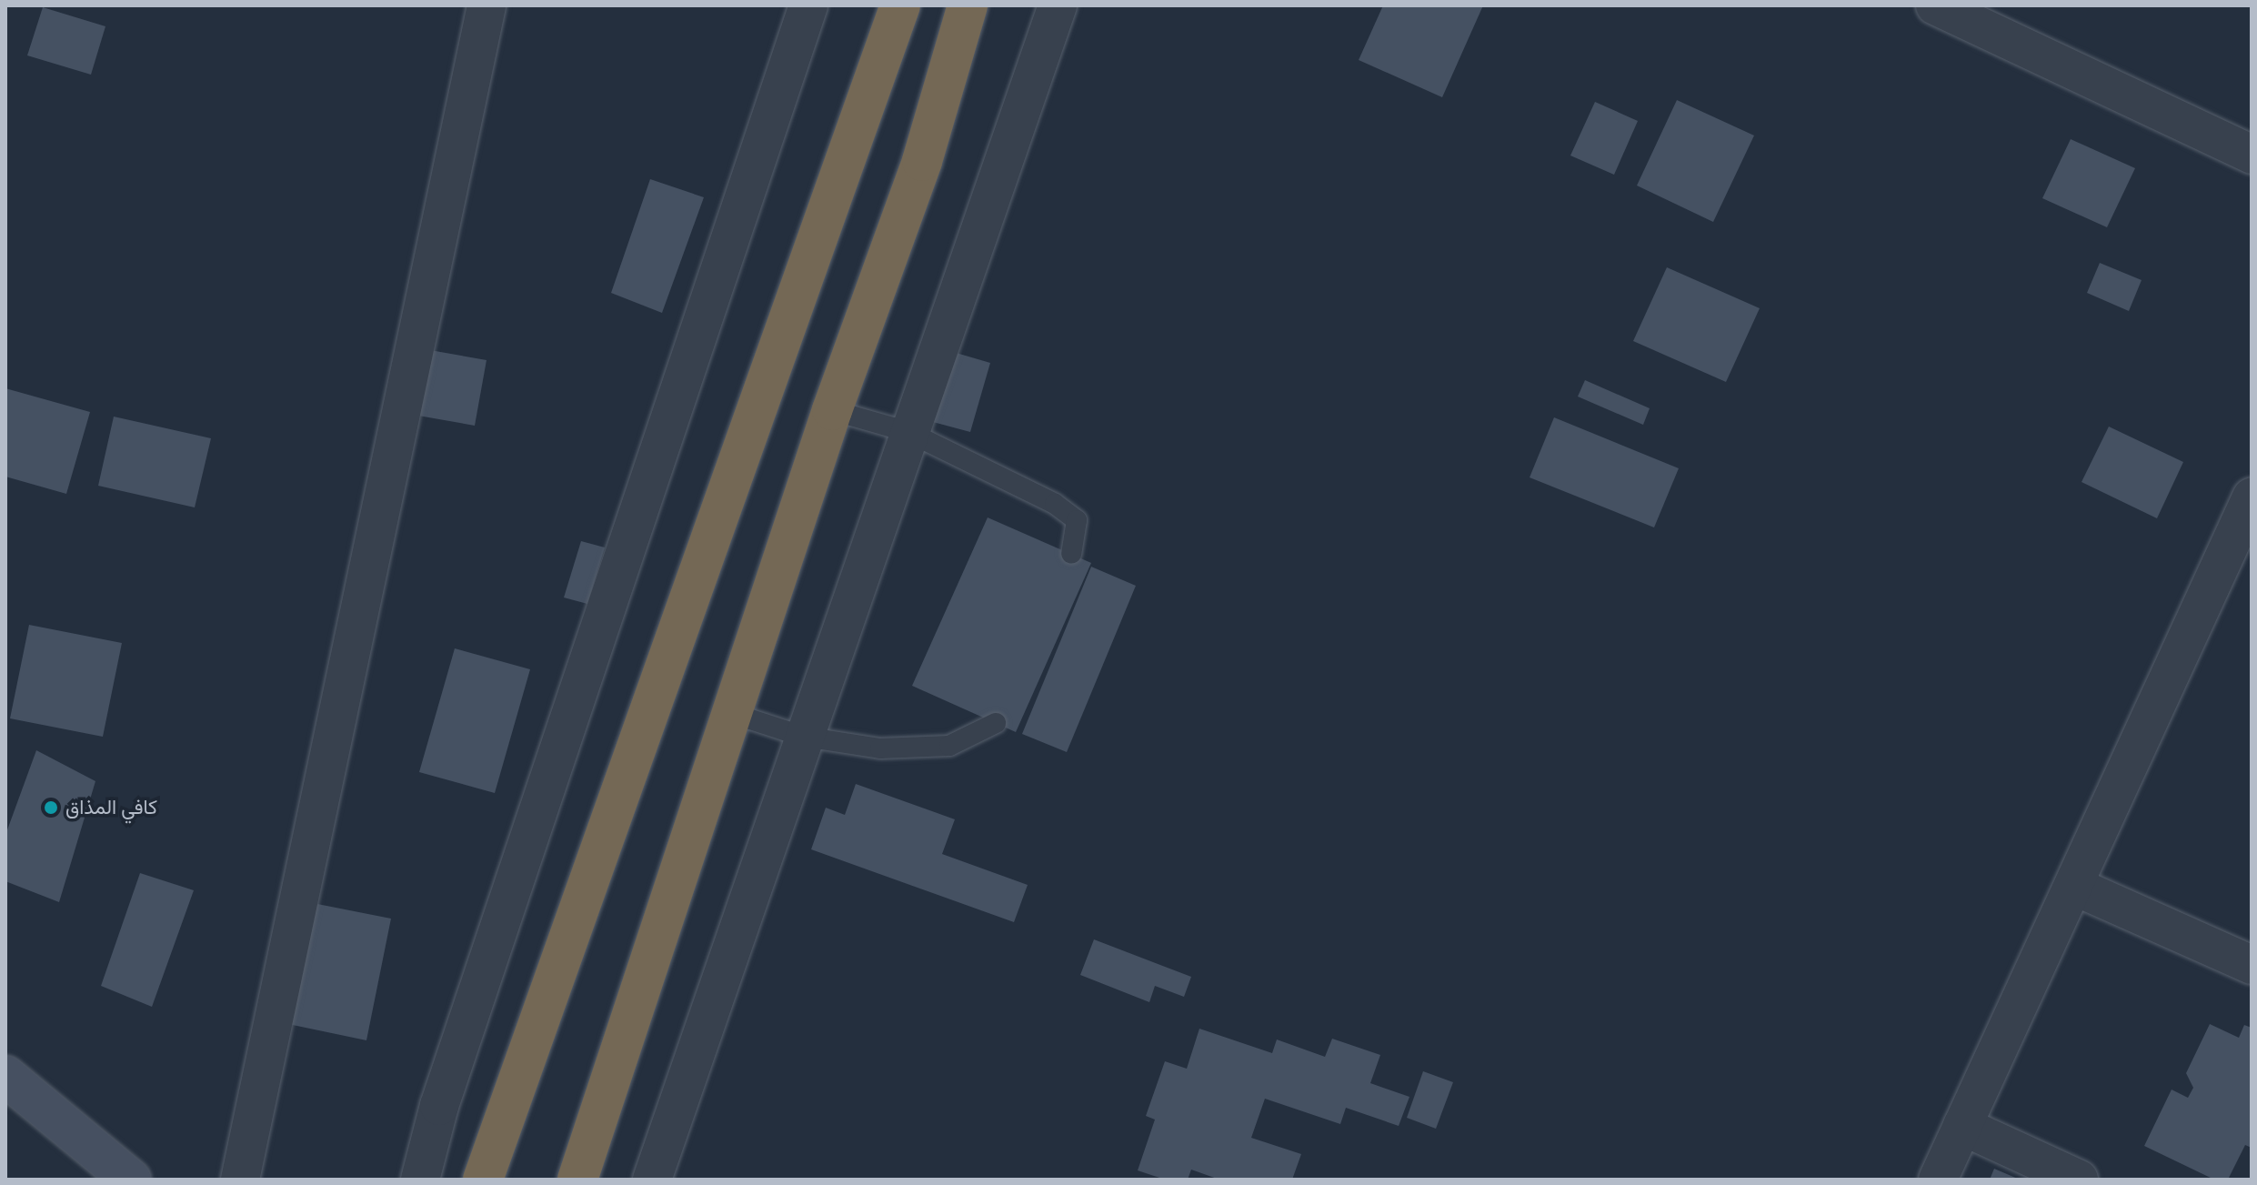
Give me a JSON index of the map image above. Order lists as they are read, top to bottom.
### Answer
{
  "places": ["كافي المذاق"]
}
